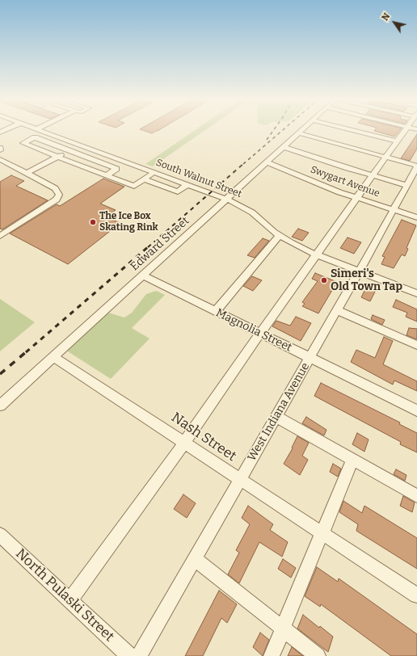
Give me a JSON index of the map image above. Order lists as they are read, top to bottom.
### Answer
{
  "streets": {
    "street": [
      "South Walnut Street",
      "Swygart Avenue",
      "Edward Street",
      "Magnolia Street",
      "West Indiana Avenue",
      "Nash Street",
      "North Pulaski Street"
    ]
  },
  "crossings": [
    ["South Walnut Street", "Edward Street"],
    ["South Walnut Street", "West Indiana Avenue"],
    ["Swygart Avenue", "Edward Street"],
    ["Swygart Avenue", "West Indiana Avenue"],
    ["Edward Street", "Magnolia Street"],
    ["Edward Street", "Nash Street"],
    ["Magnolia Street", "West Indiana Avenue"],
    ["West Indiana Avenue", "Nash Street"]
  ],
  "places": ["The Ice Box Skating Rink", "Simeri's Old Town Tap"],
  "north": "top left"
}
